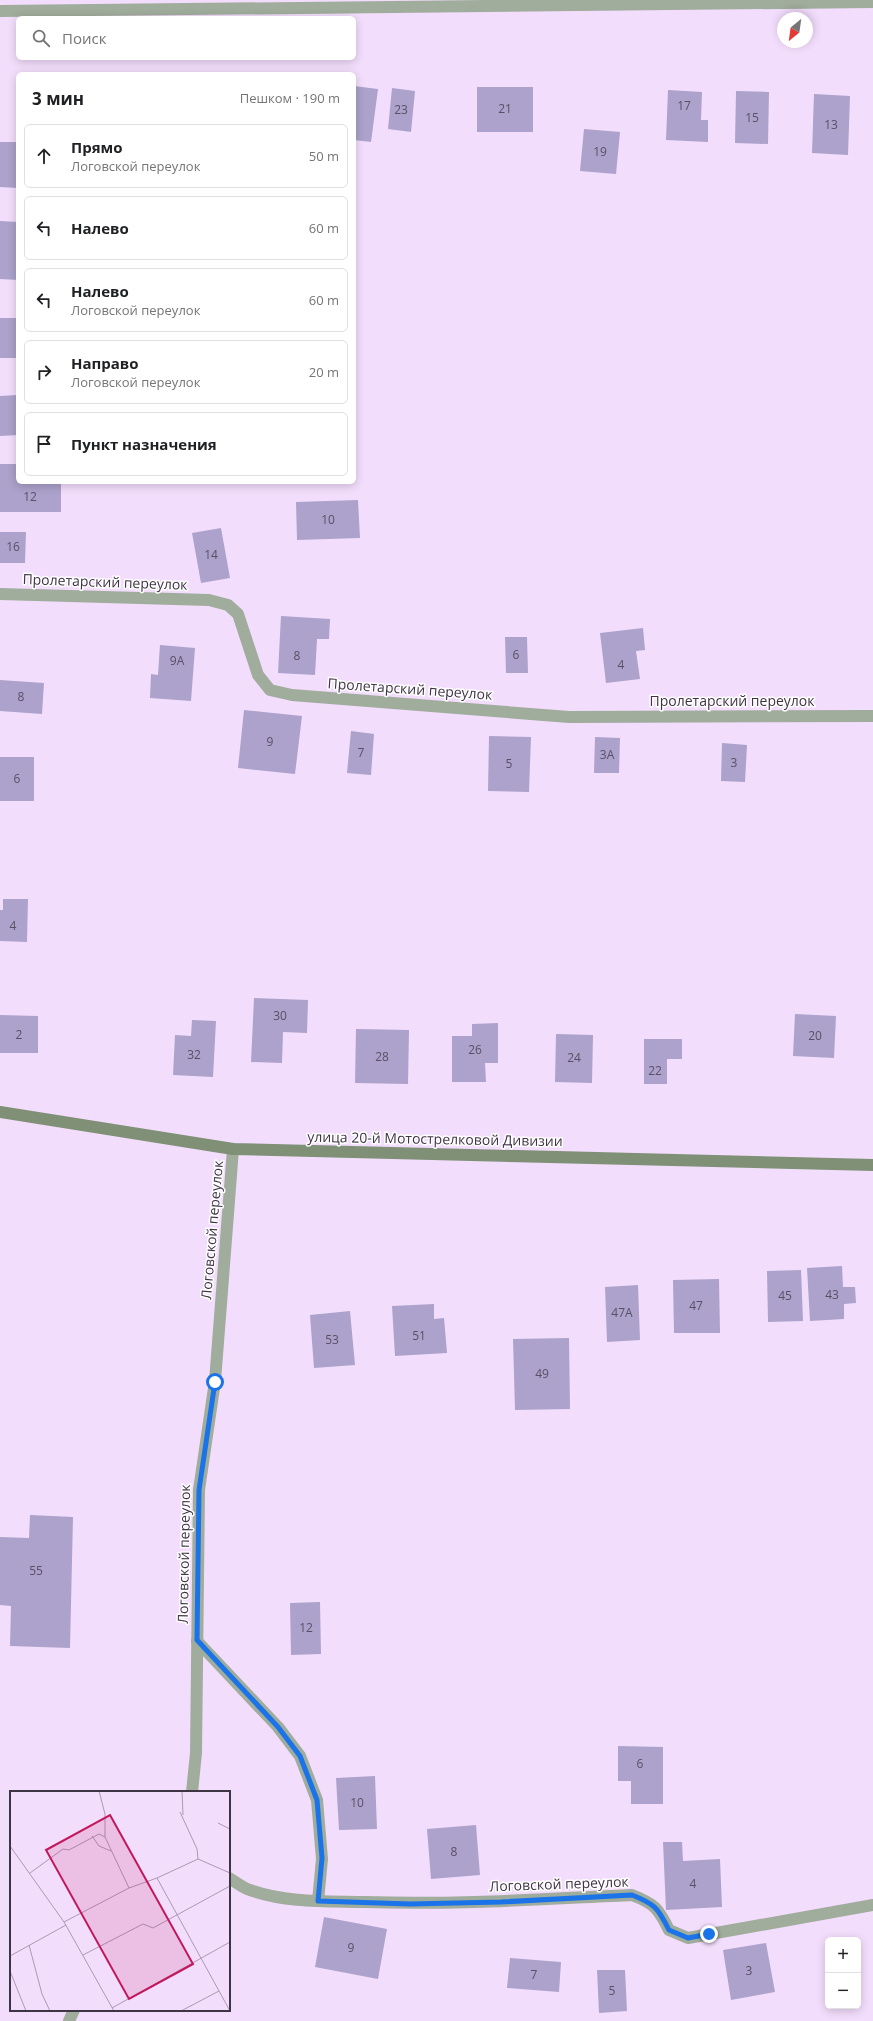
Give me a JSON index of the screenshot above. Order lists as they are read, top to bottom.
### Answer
{
  "streets": {
    "main road": ["улица 20-й Мотострелковой Дивизии"],
    "street": ["Пролетарский переулок", "Логовской переулок"]
  },
  "crossings": [
    ["улица 20-й Мотострелковой Дивизии", "Логовской переулок"]
  ],
  "house_numbers": [
    "17",
    "21",
    "23",
    "15",
    "13",
    "19",
    "12",
    "10",
    "16",
    "14",
    "6",
    "8",
    "9А",
    "4",
    "8",
    "9",
    "7",
    "3А",
    "3",
    "5",
    "6",
    "4",
    "30",
    "2",
    "20",
    "26",
    "32",
    "28",
    "24",
    "22",
    "43",
    "45",
    "47",
    "47А",
    "51",
    "53",
    "49",
    "55",
    "12",
    "6",
    "10",
    "8",
    "4",
    "9",
    "3",
    "7",
    "5"
  ],
  "north": "bottom left",
  "page": {
    "search": "Поиск",
    "heading": ["3 мин", "Пешком · 190 m"],
    "list": [
      ["Прямо", "Логовской переулок", "50 m"],
      ["Налево", "60 m"],
      ["Налево", "Логовской переулок", "60 m"],
      ["Направо", "Логовской переулок", "20 m"],
      "Пункт назначения"
    ],
    "map_buttons": ["+", "−"]
  }
}
